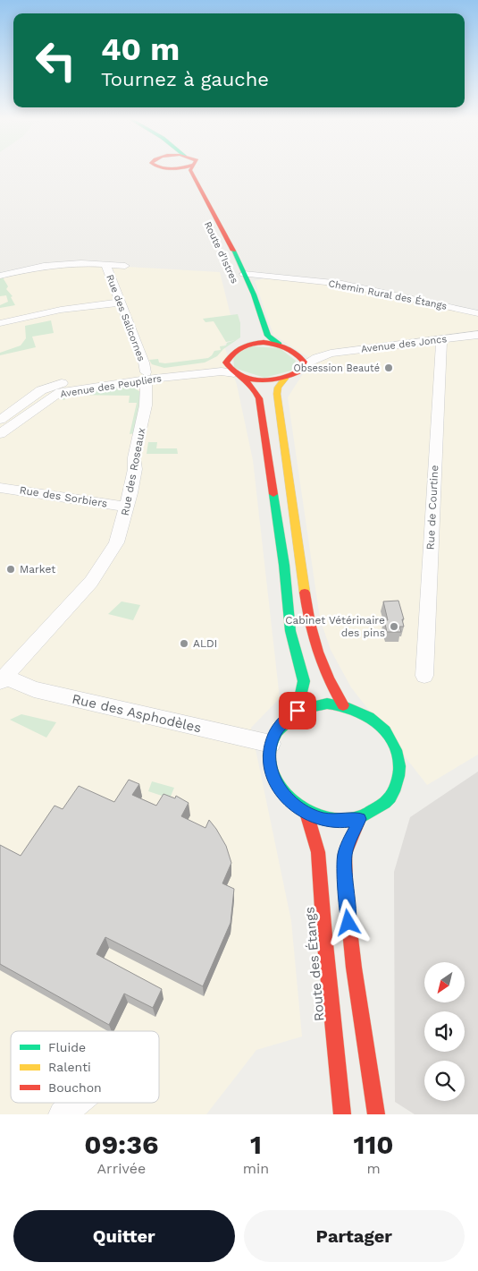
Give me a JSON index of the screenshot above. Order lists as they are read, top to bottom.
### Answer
{
  "streets": {
    "main road": ["Route d'Istres", "Route des Étangs"],
    "street": [
      "Chemin Rural des Étangs",
      "Rue des Salicornes",
      "Avenue des Joncs",
      "Avenue des Peupliers",
      "Rue des Roseaux",
      "Rue des Sorbiers",
      "Rue de Courtine",
      "Rue des Asphodèles"
    ]
  },
  "crossings": [
    ["Route d'Istres", "Chemin Rural des Étangs"],
    ["Rue des Salicornes", "Avenue des Peupliers"],
    ["Rue des Salicornes", "Rue des Roseaux"],
    ["Avenue des Joncs", "Rue de Courtine"],
    ["Avenue des Peupliers", "Rue des Roseaux"],
    ["Rue des Roseaux", "Rue des Sorbiers"],
    ["Rue des Roseaux", "Rue des Asphodèles"],
    ["Rue des Asphodèles", "Route des Étangs"]
  ],
  "places": [
    "Obsession Beauté",
    "Market",
    "Cabinet Vétérinaire des pins",
    "ALDI"
  ],
  "legend": ["Fluide", "Ralenti", "Bouchon"],
  "north": "bottom left",
  "page": {
    "turn": ["40 m", "Tournez à gauche"],
    "eta": [
      "09:36",
      "Arrivée",
      "1",
      "min",
      "110",
      "m"
    ],
    "buttons": ["Quitter", "Partager"]
  }
}
